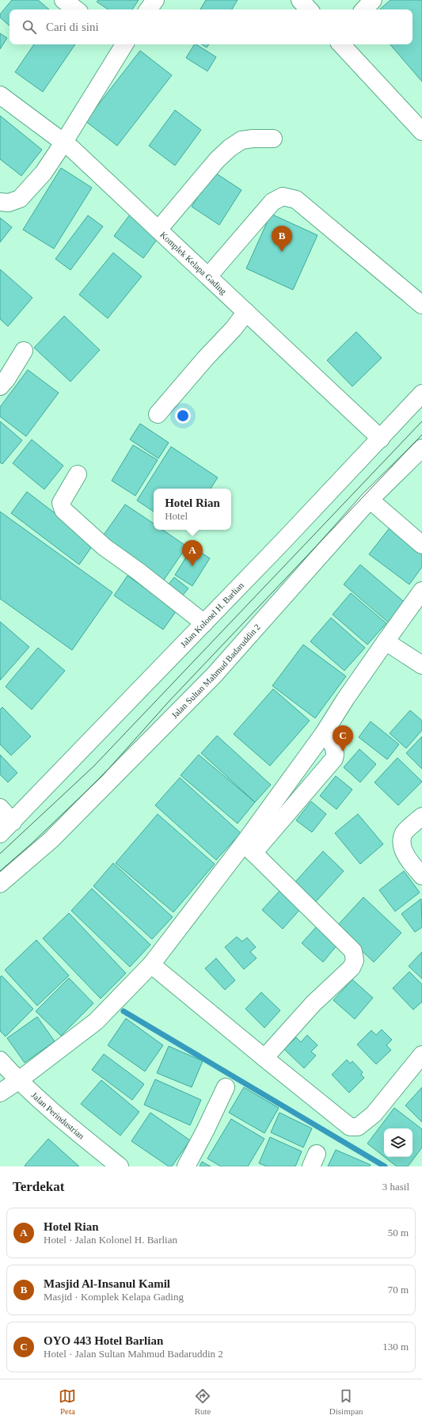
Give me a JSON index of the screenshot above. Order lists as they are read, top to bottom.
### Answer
{
  "streets": {
    "main road": [
      "Komplek Kelapa Gading",
      "Jalan Kolonel H. Barlian",
      "Jalan Sultan Mahmud Badaruddin 2",
      "Jalan Perindustrian"
    ]
  },
  "crossings": [
    ["Komplek Kelapa Gading", "Jalan Kolonel H. Barlian"]
  ],
  "page": {
    "search": "Cari di sini",
    "pins": ["B", "A", "C"],
    "popup": ["Hotel Rian", "Hotel"],
    "heading": ["Terdekat", "3 hasil"],
    "list": [
      {
        "mark": "A",
        "name": "Hotel Rian",
        "note": "Hotel · Jalan Kolonel H. Barlian",
        "value": "50 m"
      },
      {
        "mark": "B",
        "name": "Masjid Al-Insanul Kamil",
        "note": "Masjid · Komplek Kelapa Gading",
        "value": "70 m"
      },
      {
        "mark": "C",
        "name": "OYO 443 Hotel Barlian",
        "note": "Hotel · Jalan Sultan Mahmud Badaruddin 2",
        "value": "130 m"
      }
    ],
    "nav": ["Peta", "Rute", "Disimpan"]
  }
}
